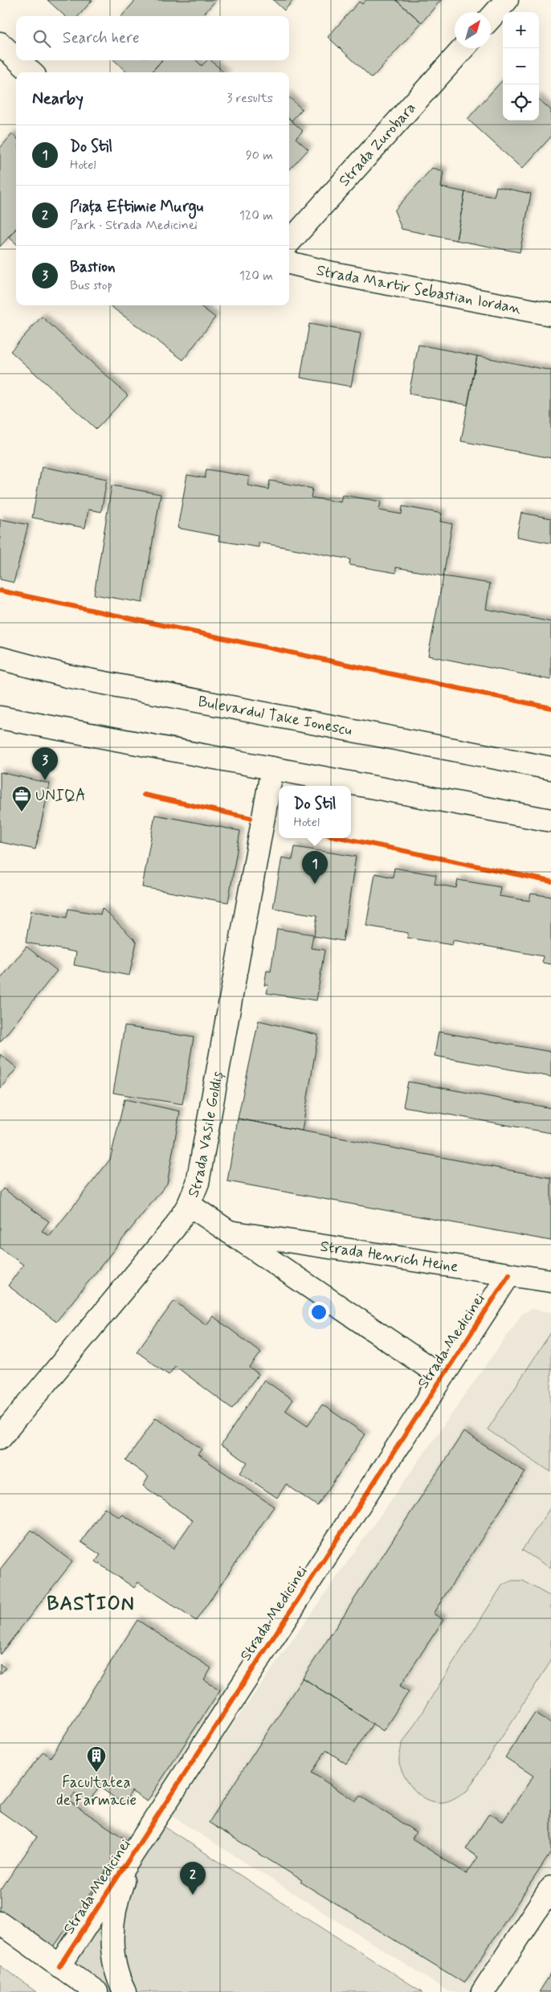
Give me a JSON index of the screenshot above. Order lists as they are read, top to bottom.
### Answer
{
  "streets": {
    "street": [
      "Strada Zurobara",
      "Strada Martir Sebastian Iordan",
      "Bulevardul Take Ionescu",
      "Strada Vasile Goldiș",
      "Strada Henrich Heine",
      "Strada Medicinei"
    ]
  },
  "crossings": [
    ["Strada Henrich Heine", "Strada Medicinei"]
  ],
  "districts": ["BASTION"],
  "places": {
    "office": ["UNIQA"],
    "building": ["Facultatea de Farmacie"]
  },
  "north": "top right",
  "page": {
    "map_buttons": ["+", "−"],
    "search": "Search here",
    "heading": ["Nearby", "3 results"],
    "list": [
      {
        "mark": "1",
        "name": "Do Stil",
        "note": "Hotel",
        "value": "90 m"
      },
      {
        "mark": "2",
        "name": "Piața Eftimie Murgu",
        "note": "Park · Strada Medicinei",
        "value": "120 m"
      },
      {
        "mark": "3",
        "name": "Bastion",
        "note": "Bus stop",
        "value": "120 m"
      }
    ],
    "pins": ["3", "1", "2"],
    "popup": ["Do Stil", "Hotel"]
  }
}
